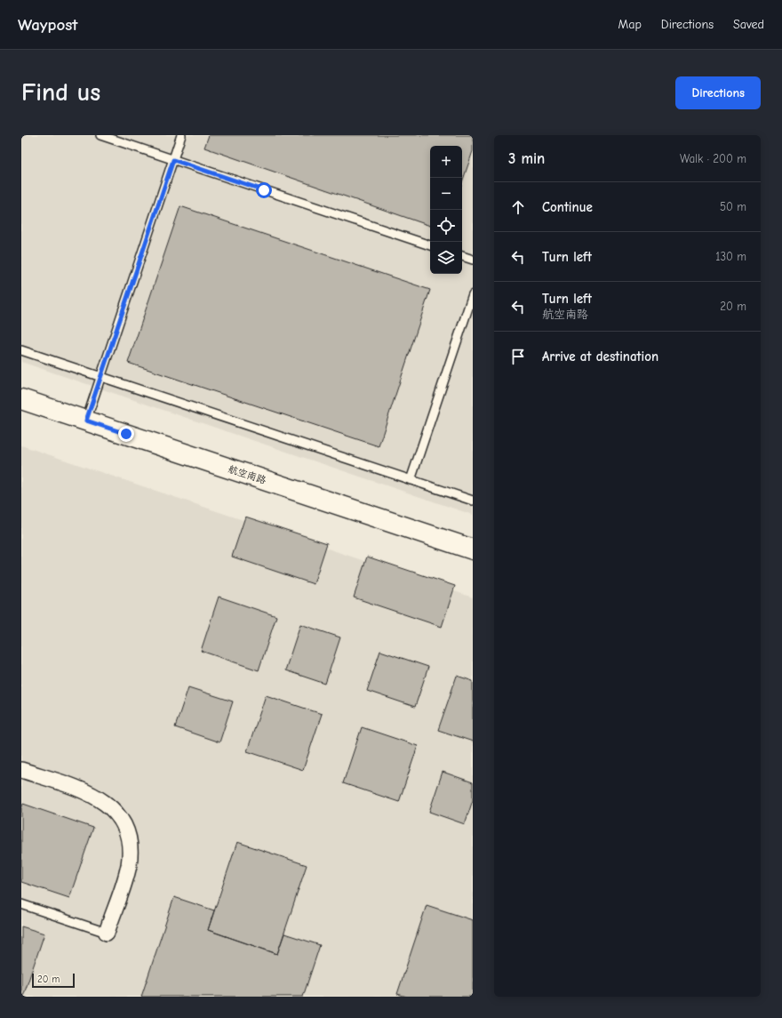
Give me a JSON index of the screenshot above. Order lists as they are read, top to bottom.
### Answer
{
  "streets": {
    "street": ["航空南路"]
  },
  "scale_bar": "20 m",
  "page": {
    "header": "Waypost",
    "nav": ["Map", "Directions", "Saved"],
    "buttons": "Directions",
    "title": "Find us",
    "heading": ["3 min", "Walk · 200 m"],
    "map_buttons": ["+", "−"],
    "list": [
      ["Continue", "50 m"],
      ["Turn left", "130 m"],
      ["Turn left", "航空南路", "20 m"],
      "Arrive at destination"
    ],
    "scale": "20 m"
  }
}
